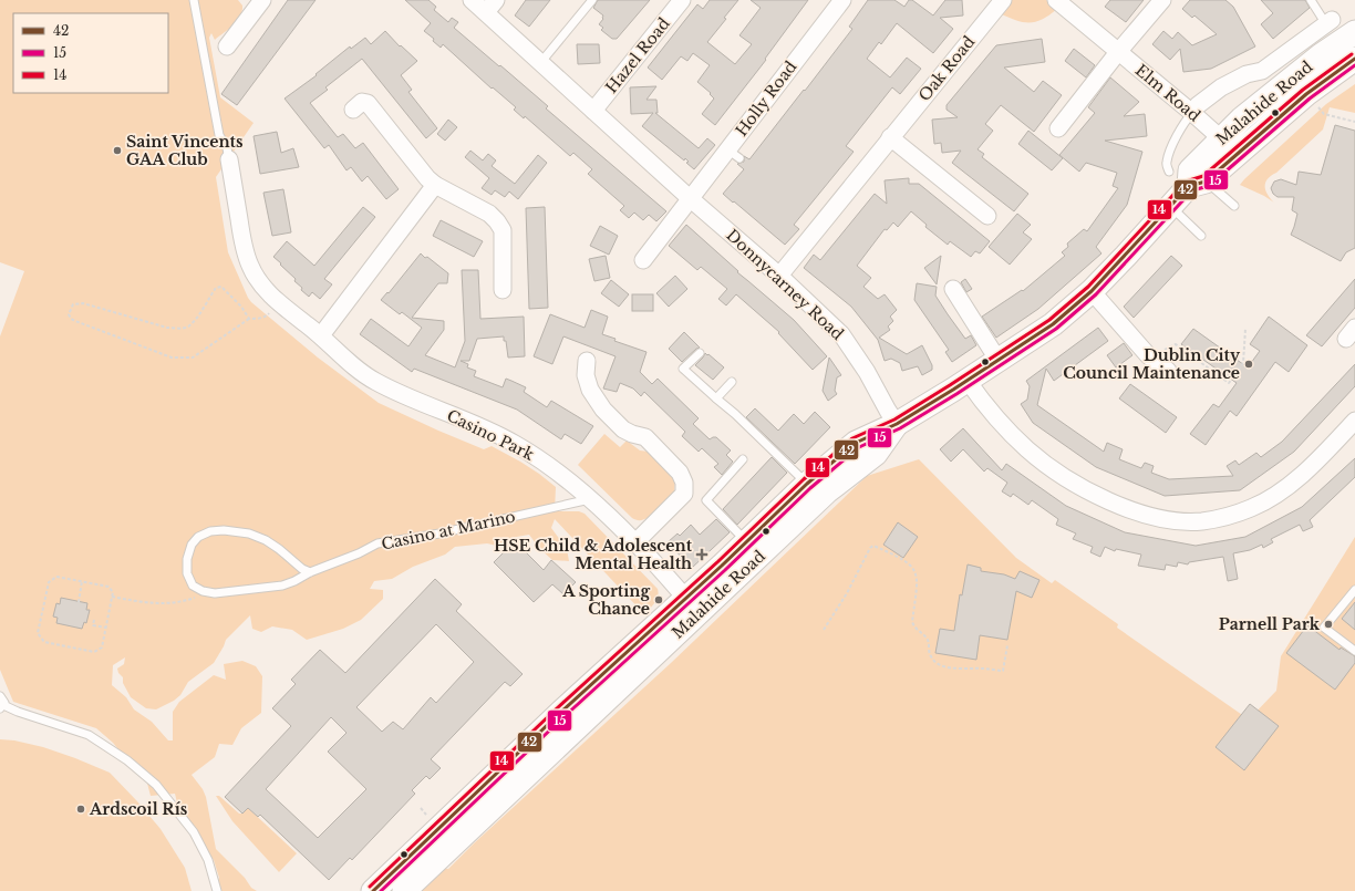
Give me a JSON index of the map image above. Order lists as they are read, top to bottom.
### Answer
{
  "streets": {
    "main road": ["Malahide Road"],
    "street": [
      "Hazel Road",
      "Oak Road",
      "Elm Road",
      "Holly Road",
      "Donnycarney Road",
      "Casino Park"
    ],
    "lane": ["Casino at Marino"]
  },
  "crossings": [
    ["Hazel Road", "Donnycarney Road"],
    ["Oak Road", "Donnycarney Road"],
    ["Elm Road", "Malahide Road"],
    ["Holly Road", "Donnycarney Road"],
    ["Malahide Road", "Donnycarney Road"],
    ["Malahide Road", "Casino Park"],
    ["Casino Park", "Casino at Marino"]
  ],
  "places": {
    "other": [
      "Saint Vincents GAA Club",
      "Dublin City Council Maintenance",
      "A Sporting Chance",
      "Parnell Park",
      "Ardscoil Rís"
    ],
    "health": ["HSE Child & Adolescent Mental Health"]
  },
  "lines": ["transit line 14", "transit line 42", "transit line 15"],
  "legend": ["42", "15", "14"]
}
